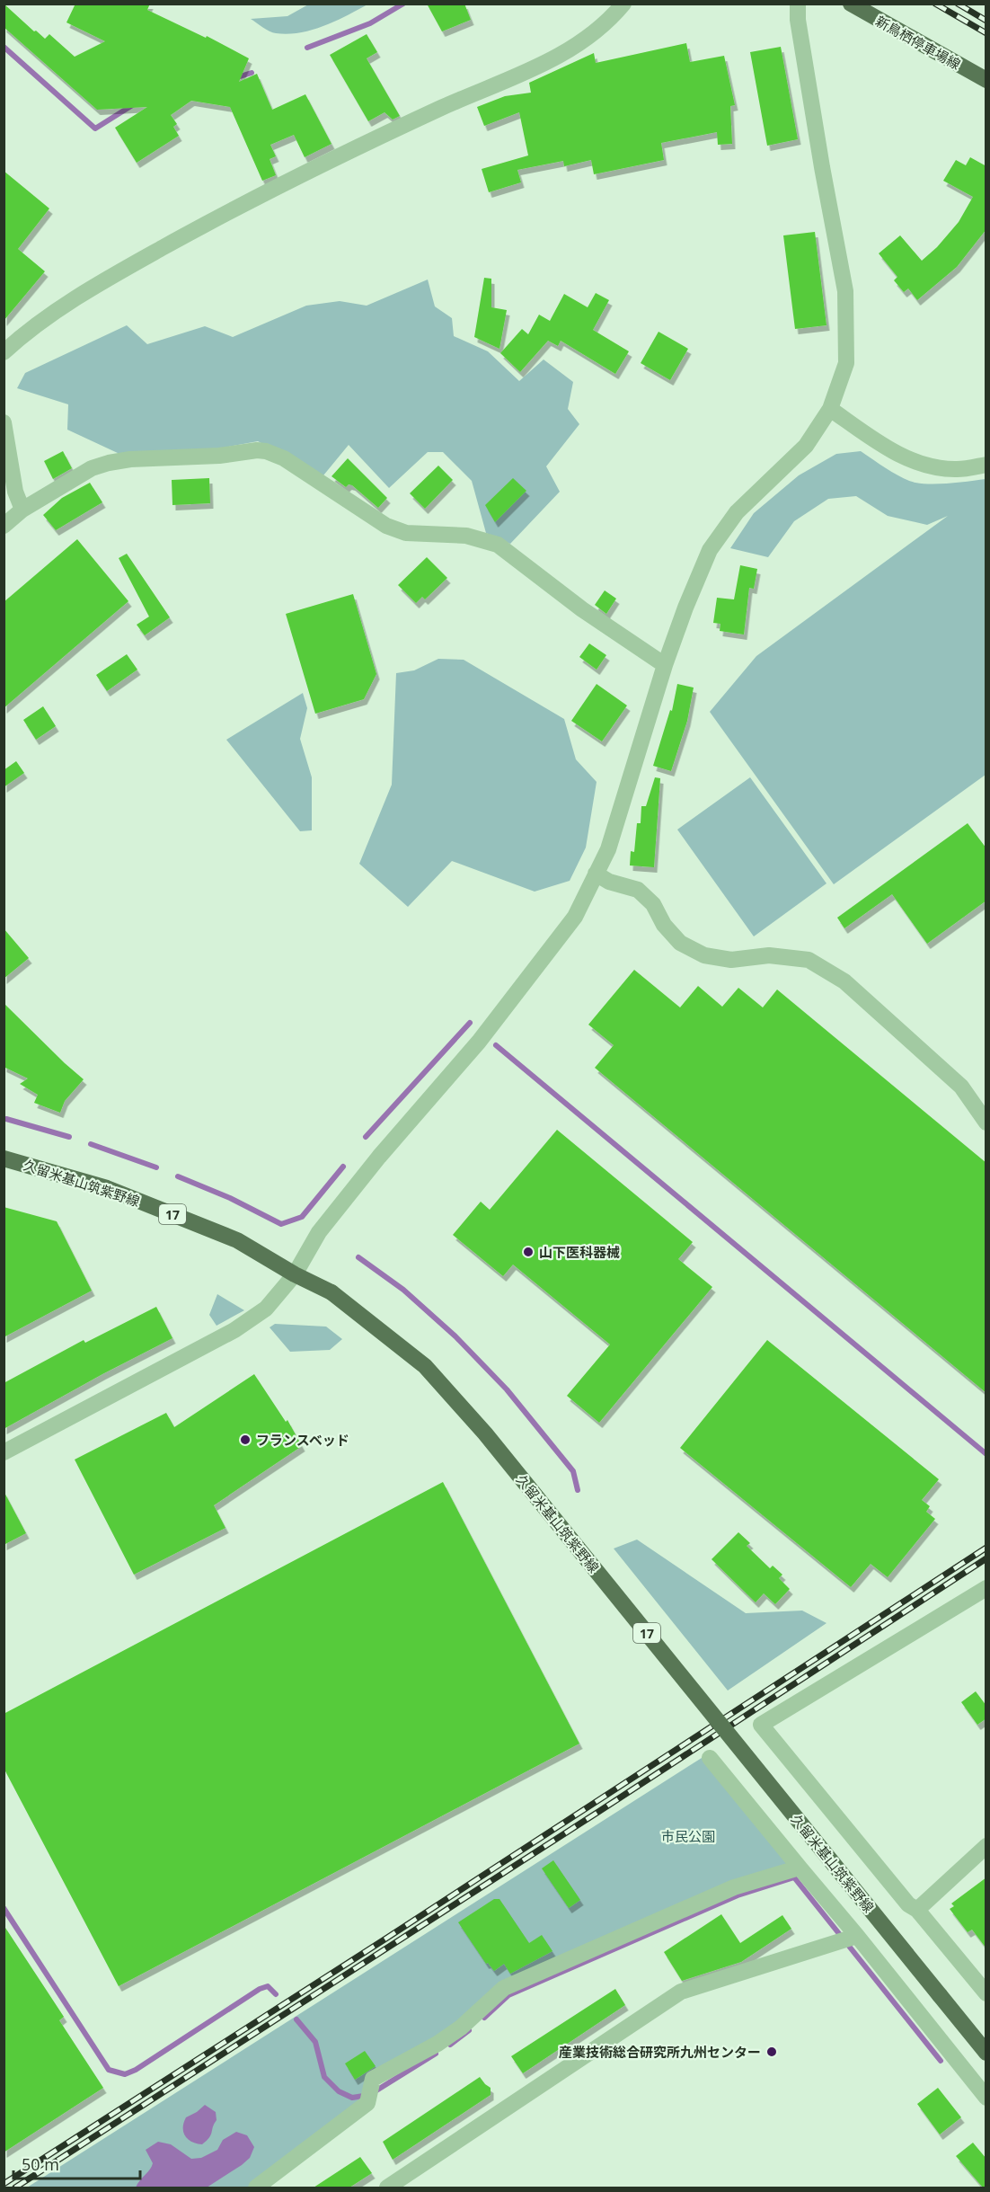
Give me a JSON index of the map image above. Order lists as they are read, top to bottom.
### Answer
{
  "streets": {
    "main road": ["新鳥栖停車場線", "久留米基山筑紫野線", "17"]
  },
  "parks": ["市民公園"],
  "places": ["山下医科器械", "フランスベッド", "産業技術総合研究所九州センター"],
  "scale_bar": "50 m"
}
